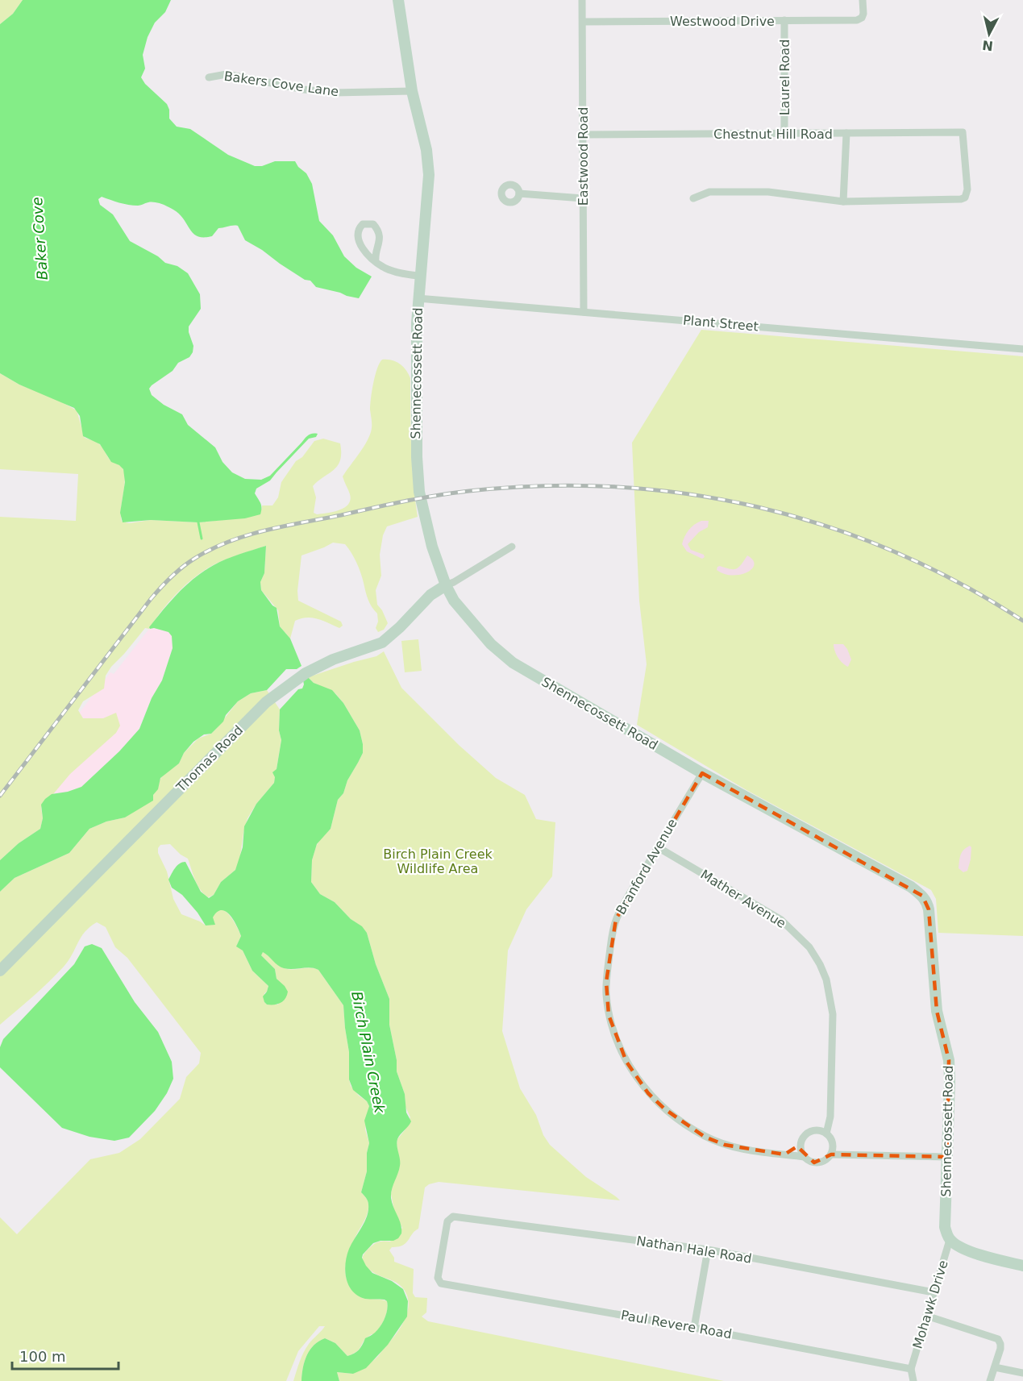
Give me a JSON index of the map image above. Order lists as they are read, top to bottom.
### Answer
{
  "streets": {
    "main road": ["Shennecossett Road", "Thomas Road"],
    "street": [
      "Westwood Drive",
      "Laurel Road",
      "Bakers Cove Lane",
      "Chestnut Hill Road",
      "Eastwood Road",
      "Plant Street",
      "Branford Avenue",
      "Mather Avenue",
      "Nathan Hale Road",
      "Mohawk Drive",
      "Paul Revere Road"
    ]
  },
  "crossings": [
    ["Westwood Drive", "Laurel Road"],
    ["Westwood Drive", "Eastwood Road"],
    ["Laurel Road", "Chestnut Hill Road"],
    ["Bakers Cove Lane", "Shennecossett Road"],
    ["Chestnut Hill Road", "Eastwood Road"],
    ["Eastwood Road", "Plant Street"],
    ["Plant Street", "Shennecossett Road"],
    ["Shennecossett Road", "Thomas Road"],
    ["Shennecossett Road", "Branford Avenue"],
    ["Shennecossett Road", "Mohawk Drive"],
    ["Branford Avenue", "Mather Avenue"],
    ["Nathan Hale Road", "Mohawk Drive"],
    ["Nathan Hale Road", "Paul Revere Road"],
    ["Mohawk Drive", "Paul Revere Road"]
  ],
  "water": ["Baker Cove", "Birch Plain Creek"],
  "parks": ["Birch Plain Creek Wildlife Area"],
  "scale_bar": "100 m",
  "north": "bottom"
}
